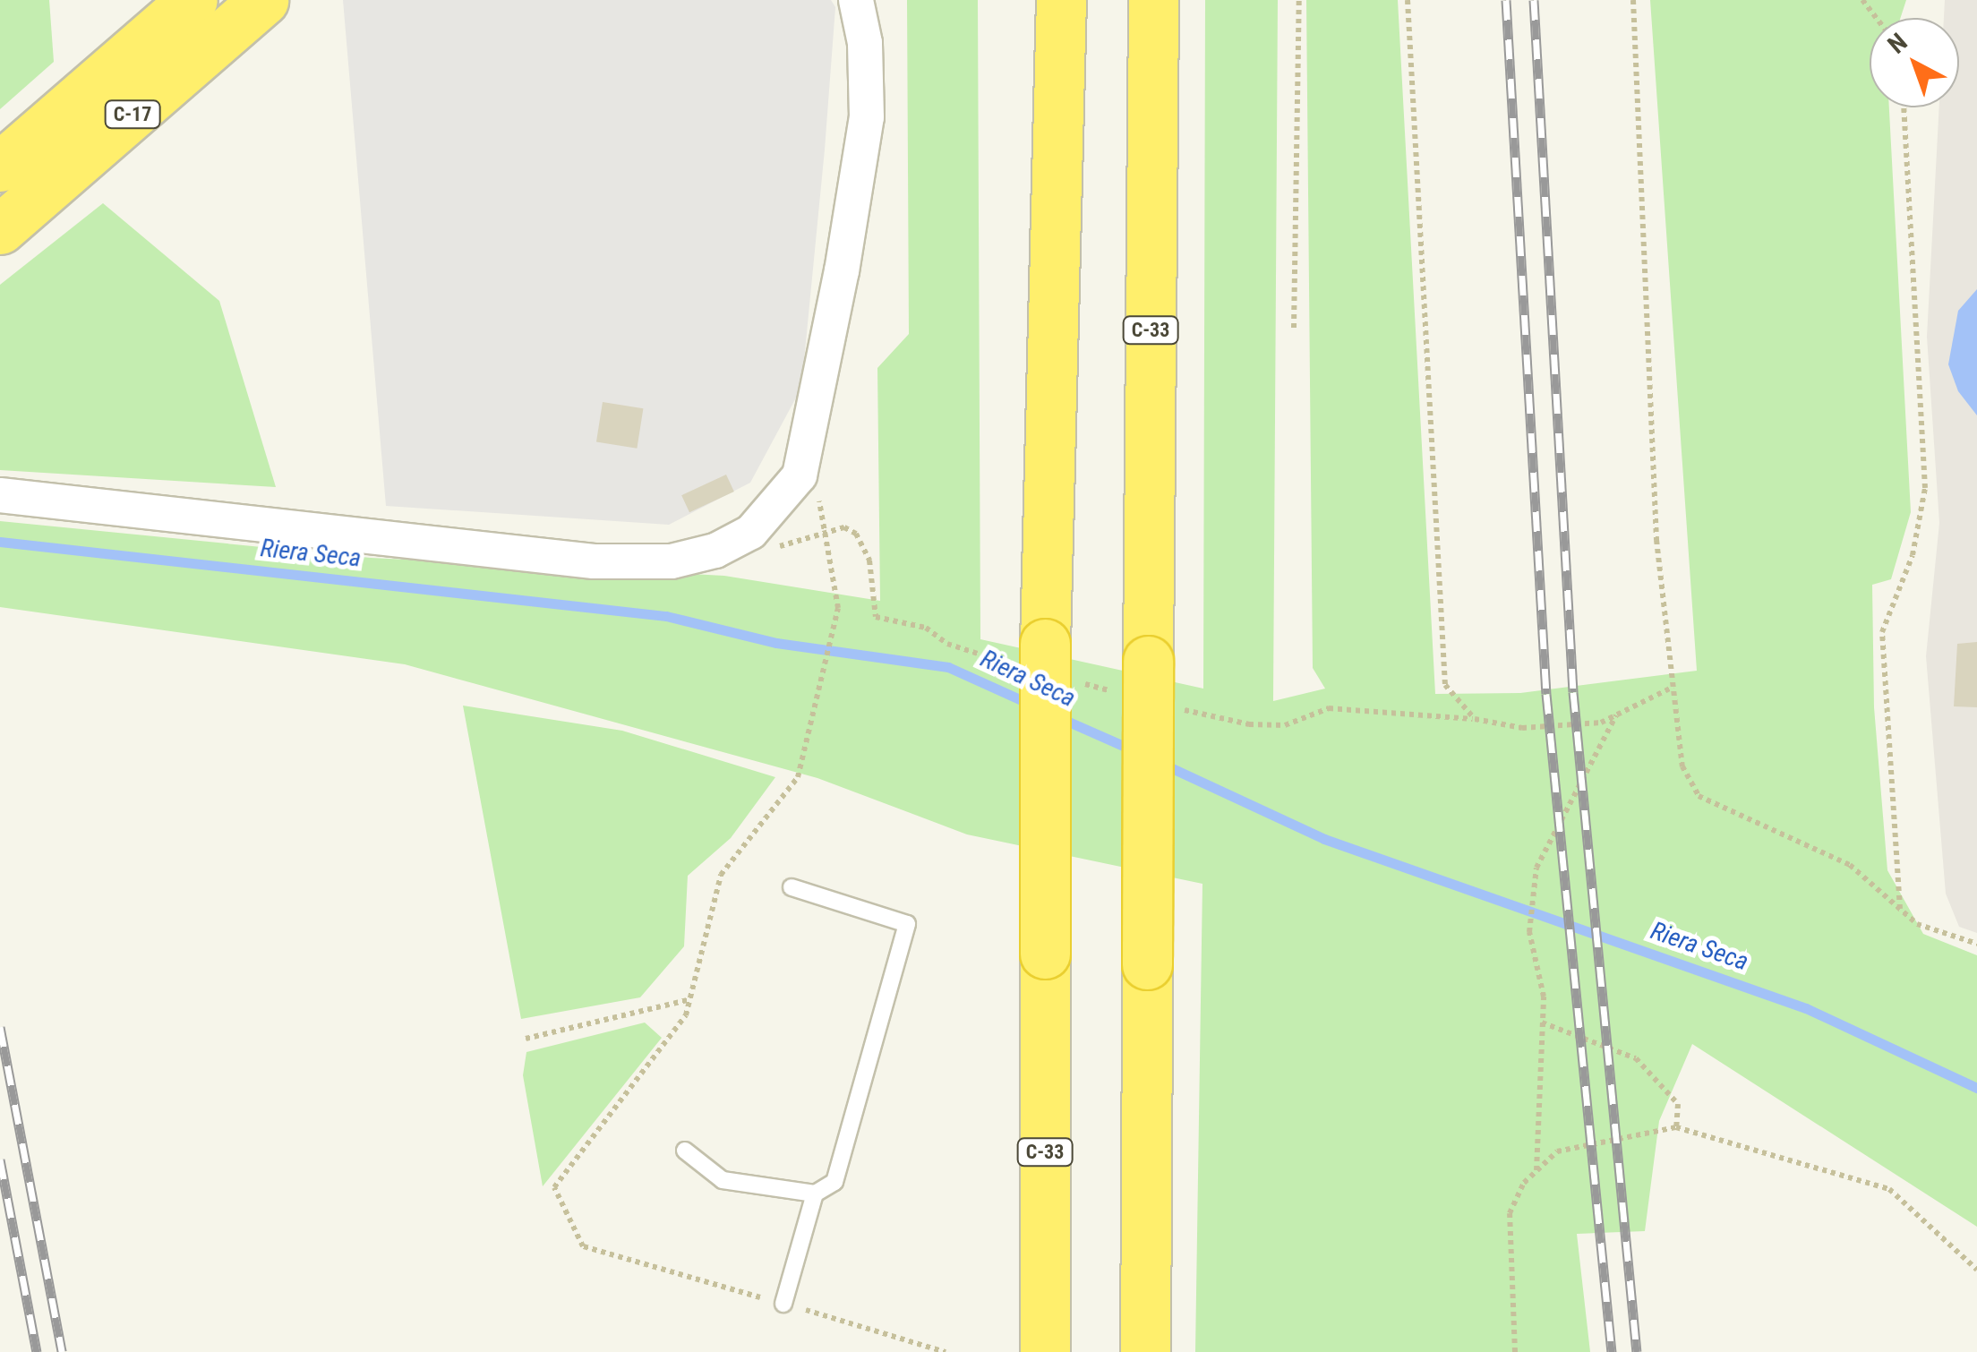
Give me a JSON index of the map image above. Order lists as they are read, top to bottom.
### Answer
{
  "streets": {
    "highway": ["C-17", "C-33"]
  },
  "water": ["Riera Seca"],
  "north": "top left"
}
